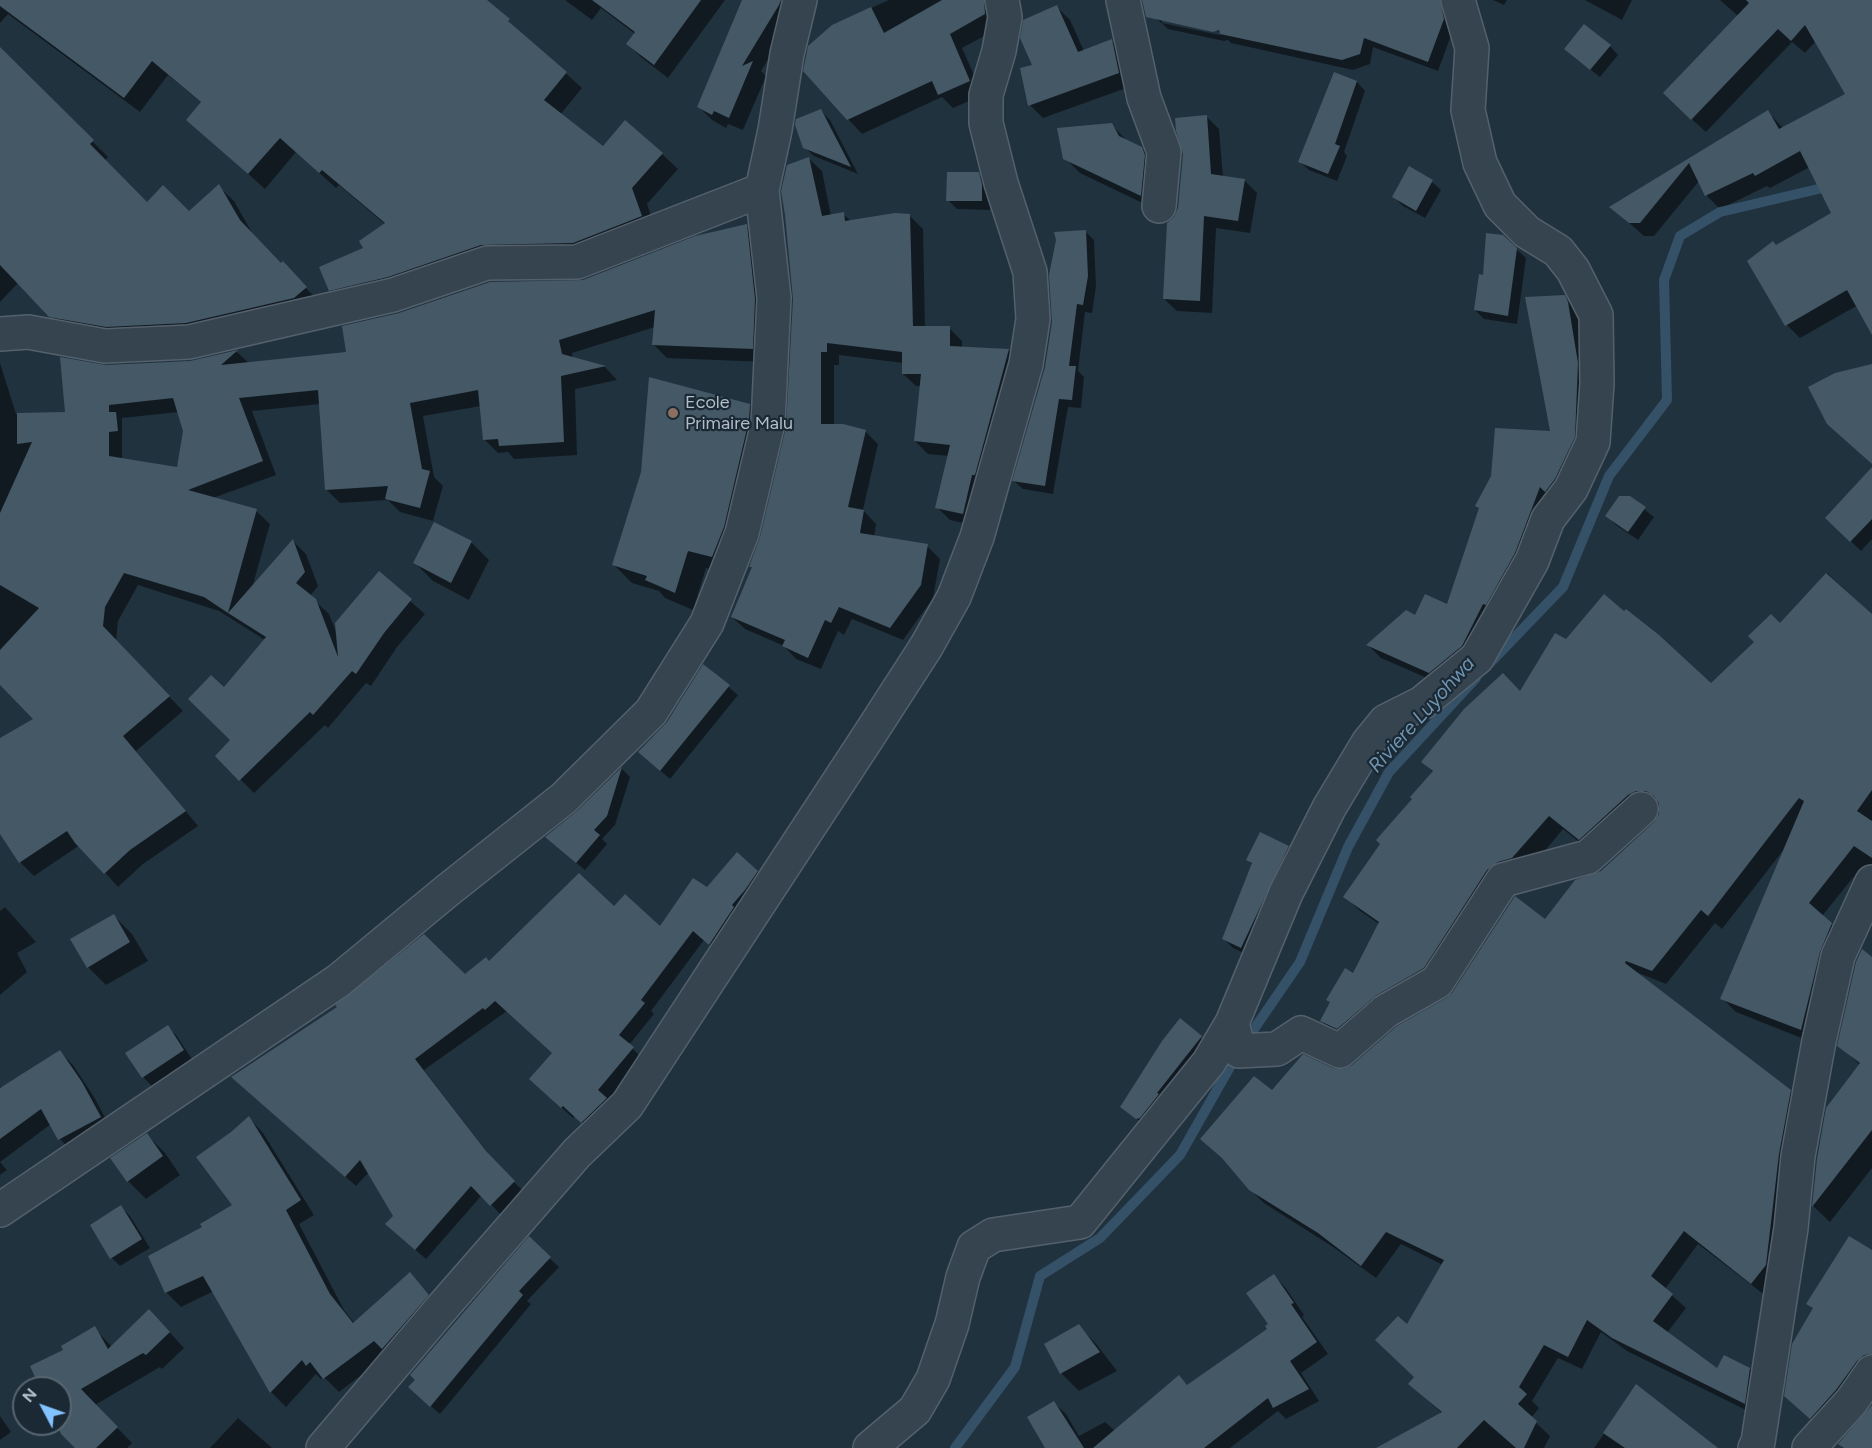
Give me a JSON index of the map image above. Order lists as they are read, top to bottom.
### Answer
{
  "water": ["Riviere Luyohwa"],
  "places": ["Ecole Primaire Malu"],
  "north": "top left"
}
